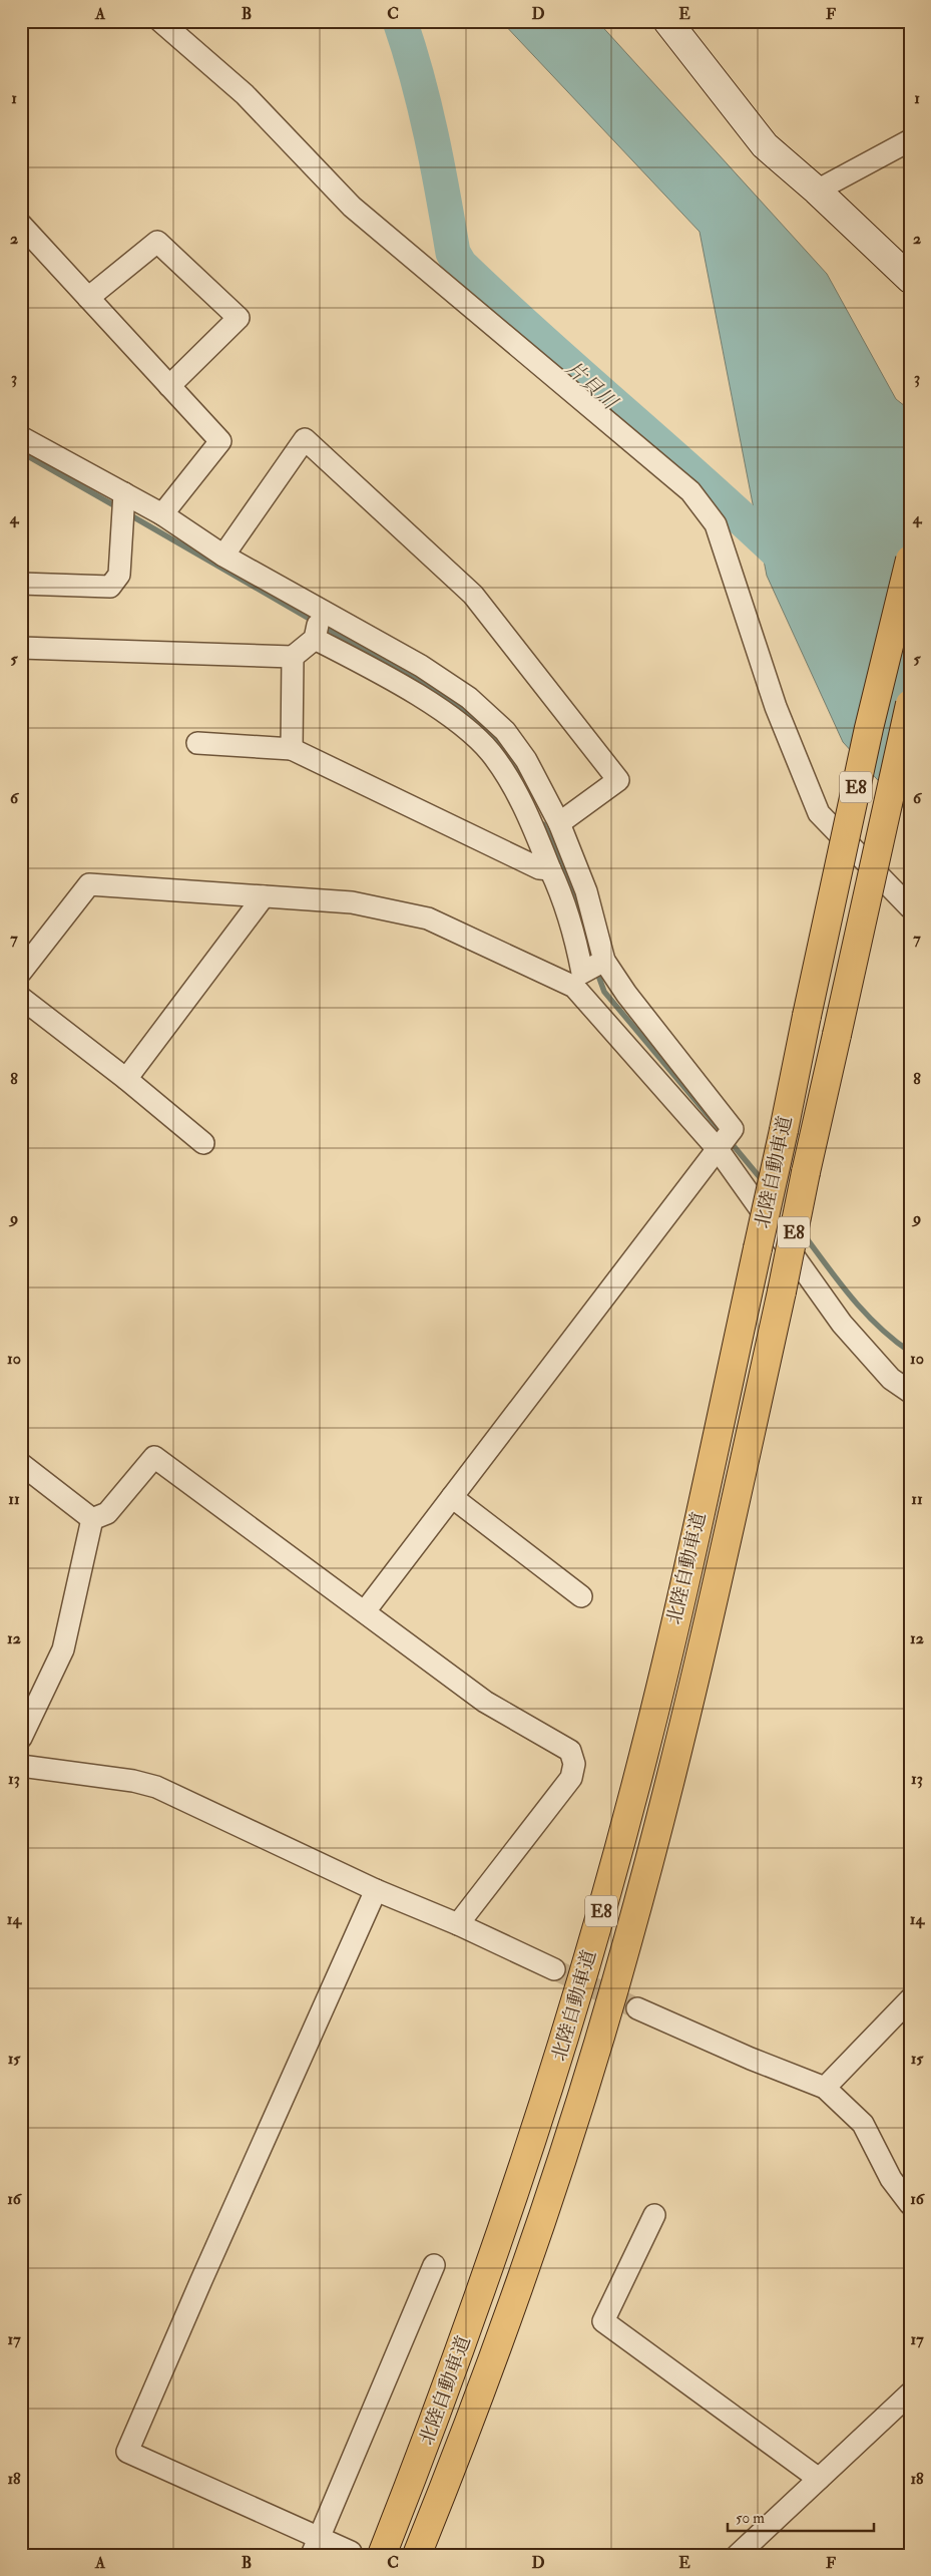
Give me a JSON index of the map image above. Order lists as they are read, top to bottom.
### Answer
{
  "streets": {
    "highway": ["E8", "北陸自動車道"]
  },
  "water": ["片貝川"],
  "scale_bar": "50 m",
  "grid": {
    "columns": [
      "A",
      "B",
      "C",
      "D",
      "E",
      "F"
    ],
    "rows": [
      "1",
      "2",
      "3",
      "4",
      "5",
      "6",
      "7",
      "8",
      "9",
      "10",
      "11",
      "12",
      "13",
      "14",
      "15",
      "16",
      "17",
      "18"
    ]
  }
}
